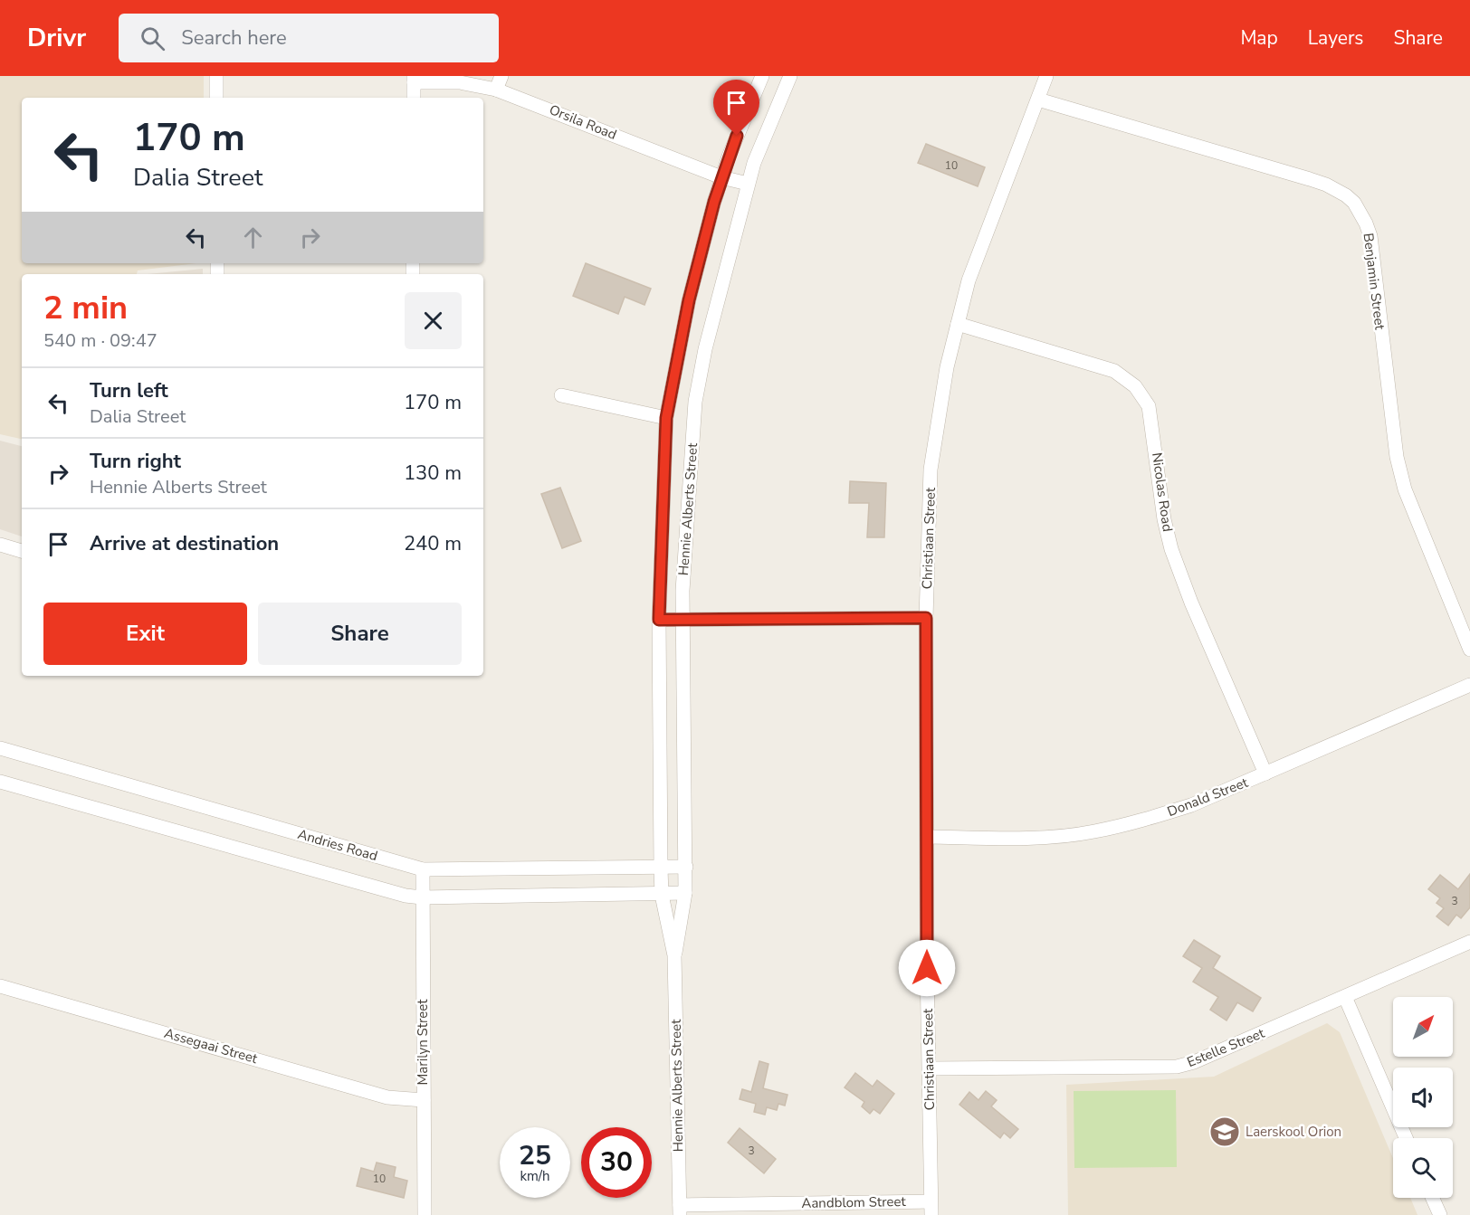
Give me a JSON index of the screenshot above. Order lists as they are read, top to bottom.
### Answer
{
  "streets": {
    "street": [
      "Orsila Road",
      "Benjamin Street",
      "Nicolas Road",
      "Hennie Alberts Street",
      "Christiaan Street",
      "Donald Street",
      "Andries Road",
      "Marilyn Street",
      "Assegaai Street",
      "Estelle Street",
      "Aandblom Street"
    ]
  },
  "crossings": [
    ["Orsila Road", "Hennie Alberts Street"],
    ["Benjamin Street", "Christiaan Street"],
    ["Nicolas Road", "Christiaan Street"],
    ["Nicolas Road", "Donald Street"],
    ["Hennie Alberts Street", "Andries Road"],
    ["Hennie Alberts Street", "Aandblom Street"],
    ["Christiaan Street", "Donald Street"],
    ["Christiaan Street", "Estelle Street"],
    ["Christiaan Street", "Aandblom Street"],
    ["Andries Road", "Marilyn Street"],
    ["Marilyn Street", "Assegaai Street"]
  ],
  "places": {
    "school or university": ["Laerskool Orion"]
  },
  "house_numbers": [
    "10",
    "3",
    "3",
    "10"
  ],
  "north": "top right",
  "page": {
    "header": "Drivr",
    "search": "Search here",
    "nav": ["Map", "Layers", "Share"],
    "turn": ["170 m", "Dalia Street"],
    "heading": ["2 min", "540 m · 09:47"],
    "list": [
      {
        "name": "Turn left",
        "note": "Dalia Street",
        "value": "170 m"
      },
      {
        "name": "Turn right",
        "note": "Hennie Alberts Street",
        "value": "130 m"
      },
      {
        "name": "Arrive at destination",
        "value": "240 m"
      }
    ],
    "buttons": ["Exit", "Share"],
    "speed": "25 km/h",
    "limit": "30"
  }
}
